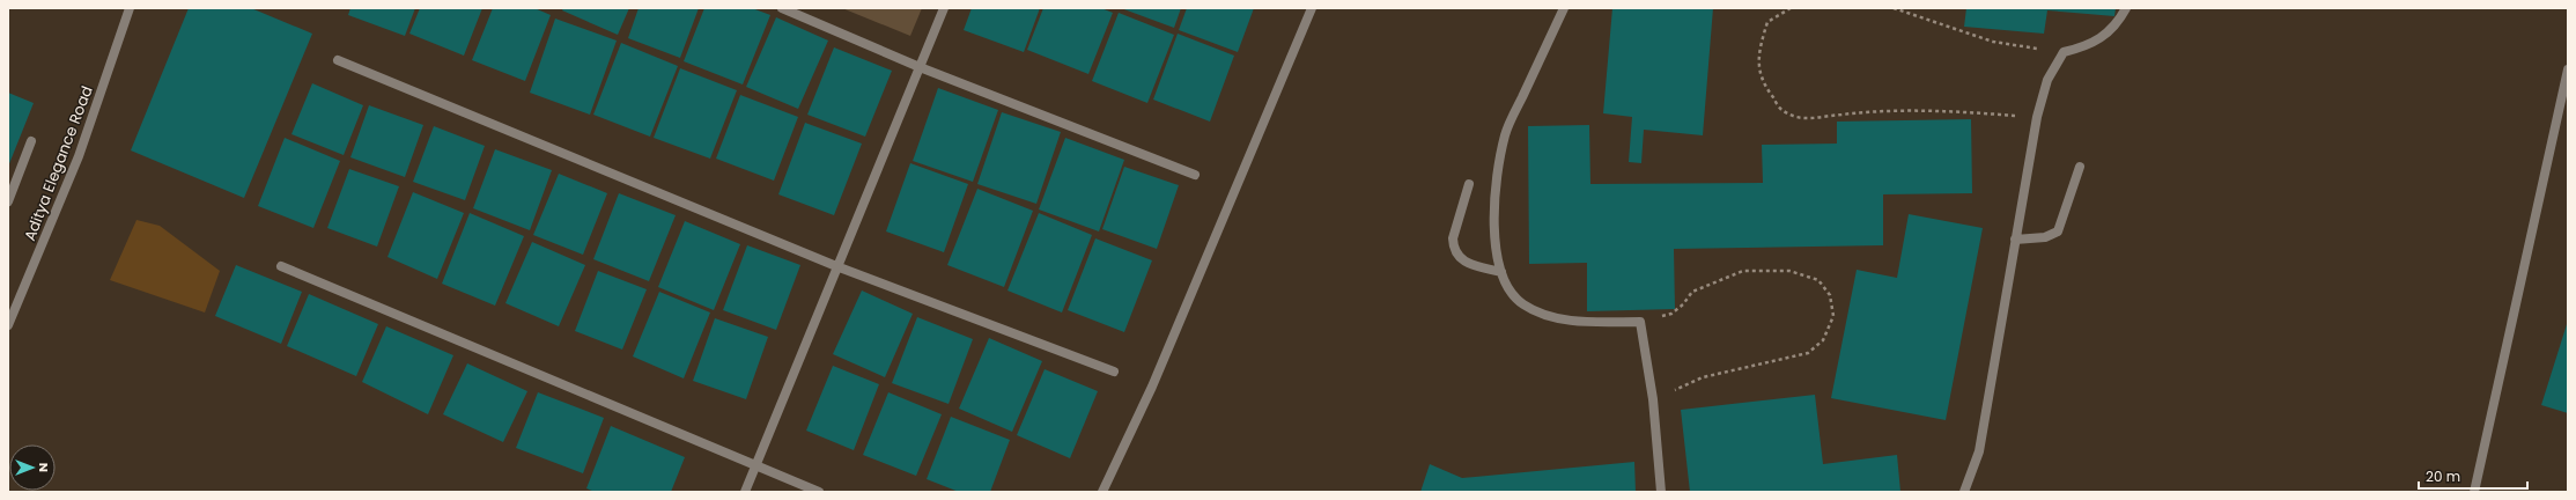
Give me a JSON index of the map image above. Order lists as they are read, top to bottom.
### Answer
{
  "streets": {
    "street": ["Aditya Elegance Road"]
  },
  "scale_bar": "20 m",
  "north": "right"
}
